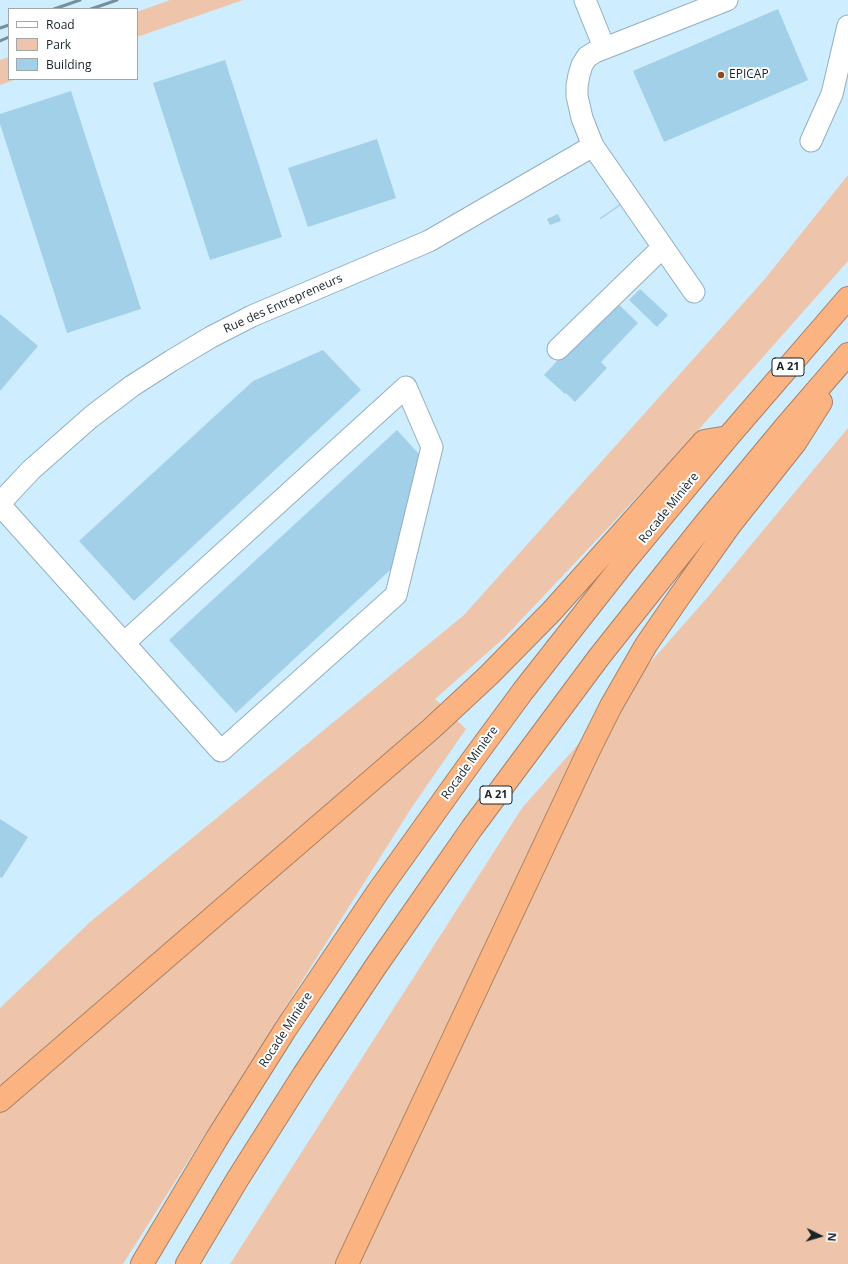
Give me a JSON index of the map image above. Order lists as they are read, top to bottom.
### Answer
{
  "streets": {
    "highway": ["A 21", "Rocade Minière"],
    "street": ["Rue des Entrepreneurs"]
  },
  "places": ["EPICAP"],
  "legend": ["Road", "Park", "Building"],
  "north": "right"
}
